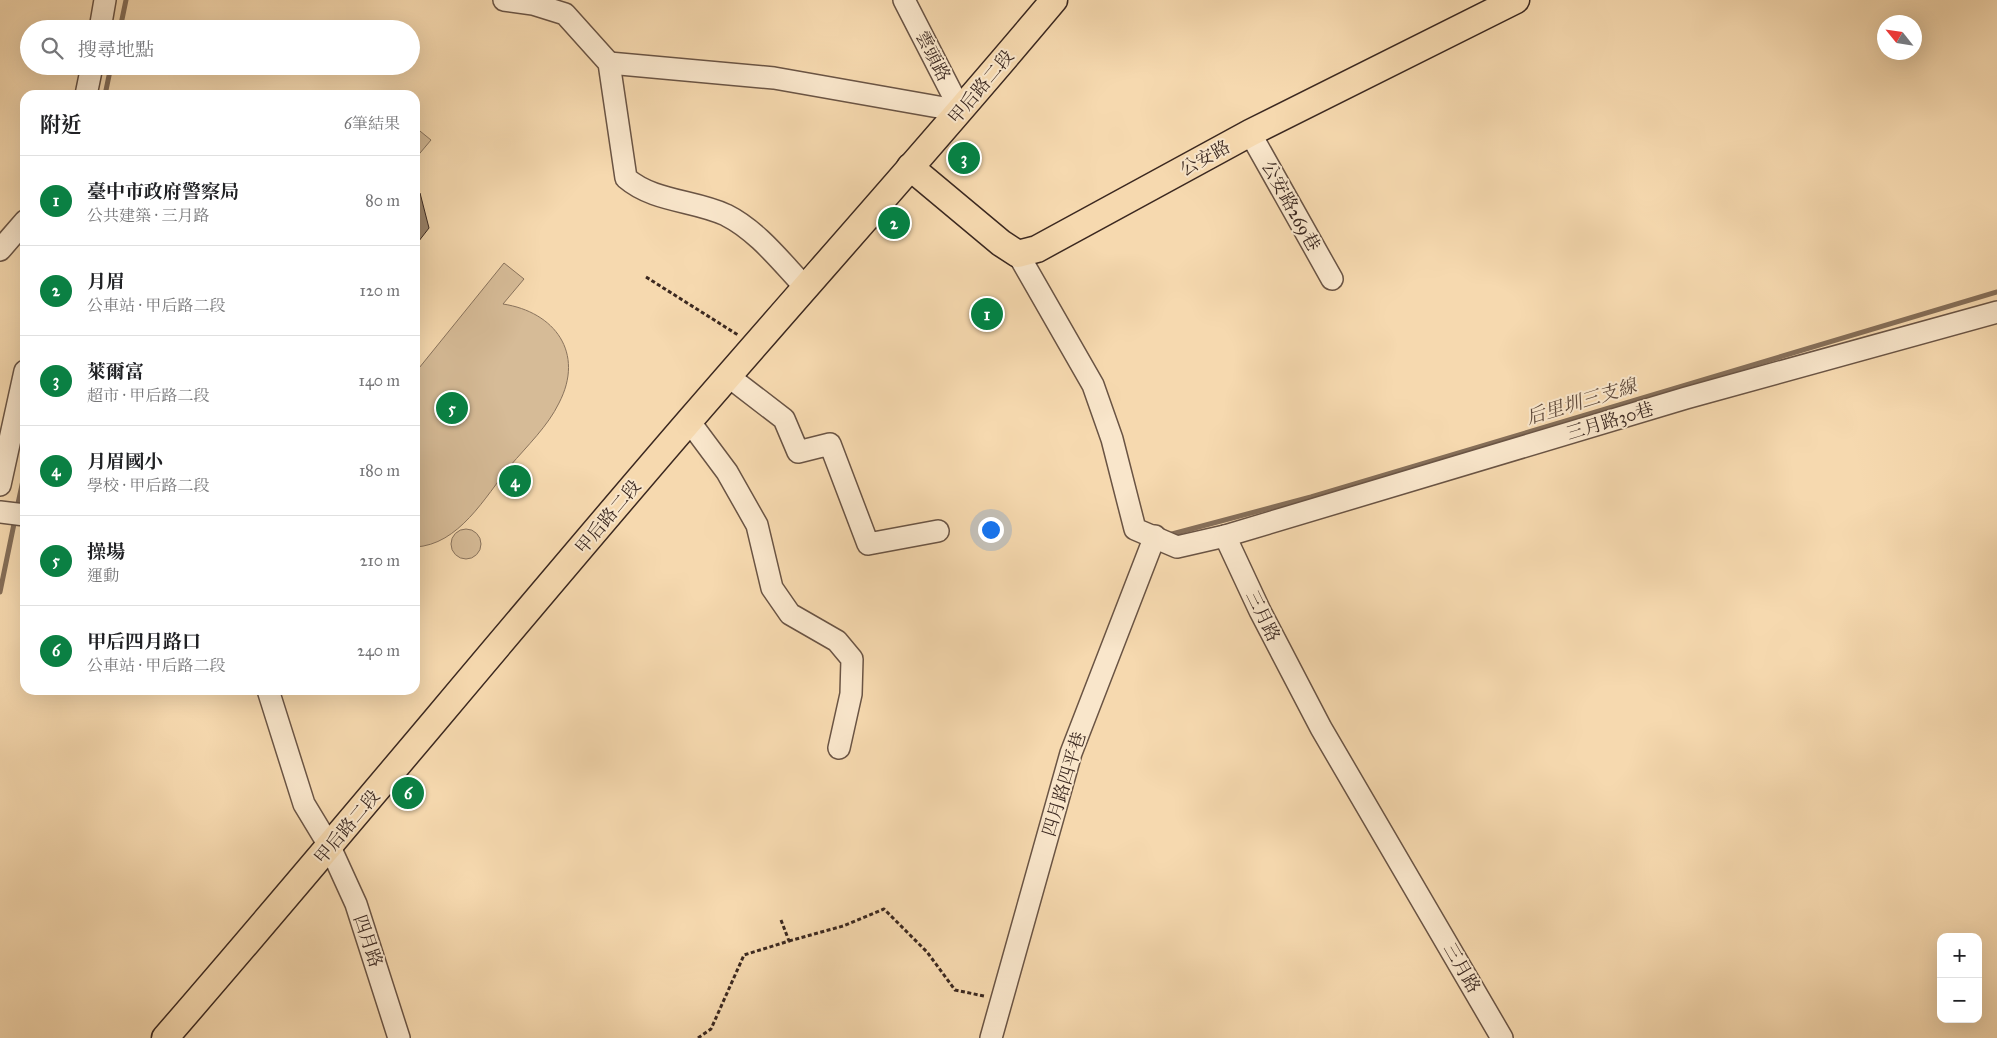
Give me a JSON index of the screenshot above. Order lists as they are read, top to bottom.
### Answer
{
  "streets": {
    "main road": ["甲后路二段", "公安路"],
    "street": [
      "雲頭路",
      "公安路269巷",
      "三月路30巷",
      "三月路",
      "四月路四平巷",
      "四月路"
    ]
  },
  "crossings": [
    ["雲頭路", "甲后路二段"],
    ["甲后路二段", "四月路"],
    ["公安路", "公安路269巷"],
    ["三月路30巷", "三月路"]
  ],
  "water": ["后里圳三支線"],
  "north": "top left",
  "page": {
    "search": "搜尋地點",
    "heading": ["附近", "6筆結果"],
    "pins": [
      "3",
      "2",
      "1",
      "5",
      "4",
      "6"
    ],
    "list": [
      {
        "mark": "1",
        "name": "臺中市政府警察局",
        "note": "公共建築 · 三月路",
        "value": "80 m"
      },
      {
        "mark": "2",
        "name": "月眉",
        "note": "公車站 · 甲后路二段",
        "value": "120 m"
      },
      {
        "mark": "3",
        "name": "萊爾富",
        "note": "超市 · 甲后路二段",
        "value": "140 m"
      },
      {
        "mark": "4",
        "name": "月眉國小",
        "note": "學校 · 甲后路二段",
        "value": "180 m"
      },
      {
        "mark": "5",
        "name": "操場",
        "note": "運動",
        "value": "210 m"
      },
      {
        "mark": "6",
        "name": "甲后四月路口",
        "note": "公車站 · 甲后路二段",
        "value": "240 m"
      }
    ],
    "map_buttons": ["+", "−"]
  }
}
